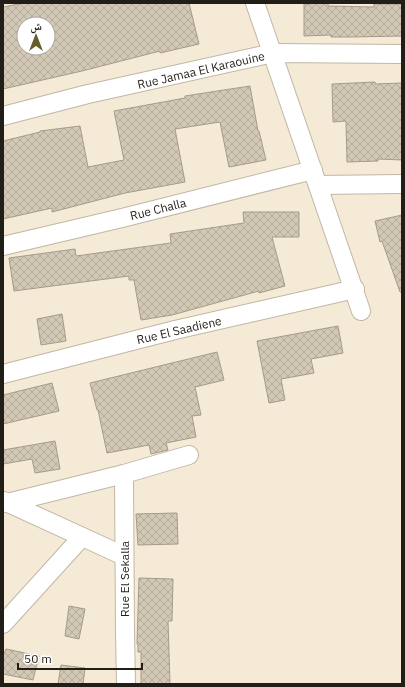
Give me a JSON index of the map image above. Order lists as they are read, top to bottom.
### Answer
{
  "streets": {
    "street": [
      "Rue Jamaa El Karaouine",
      "Rue Challa",
      "Rue El Saadiene",
      "Rue El Sekalla"
    ]
  },
  "scale_bar": "50 m",
  "north": "top"
}
